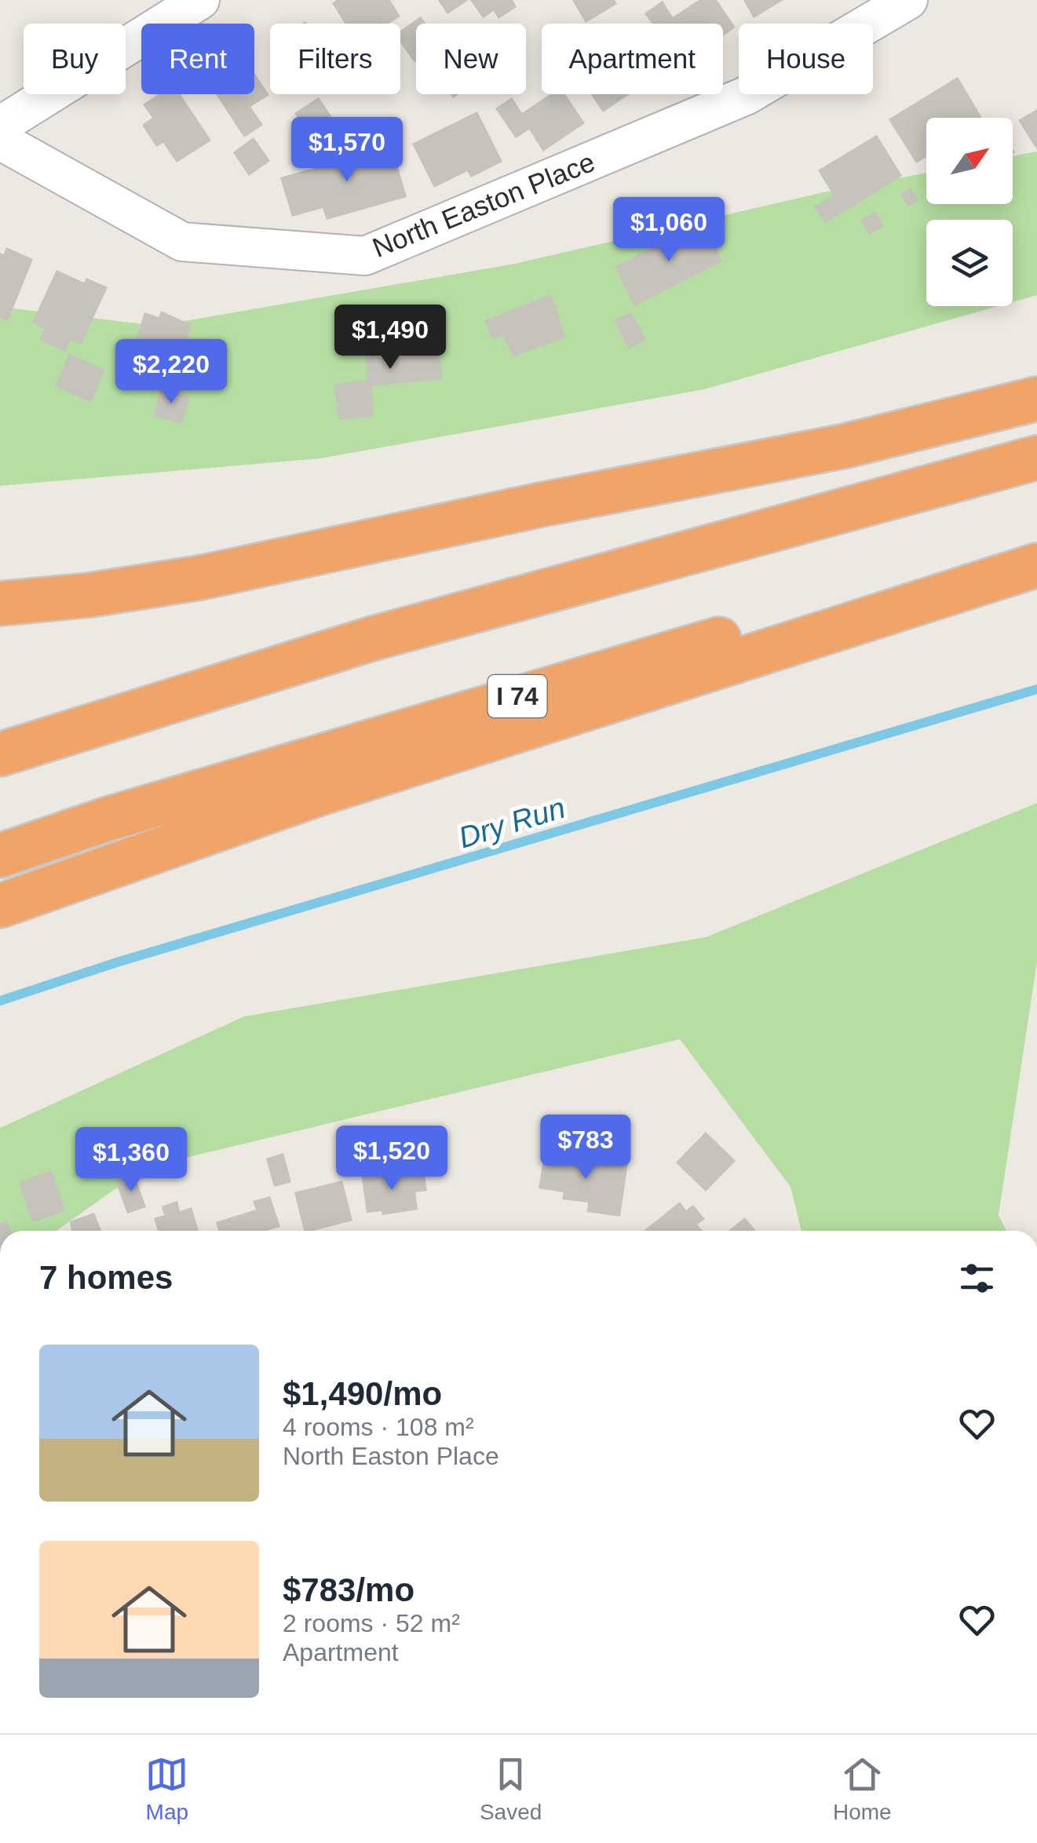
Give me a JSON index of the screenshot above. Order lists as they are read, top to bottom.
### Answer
{
  "streets": {
    "highway": ["I 74"],
    "street": ["North Easton Place"]
  },
  "water": ["Dry Run"],
  "north": "top right",
  "page": {
    "chip": [
      "Buy",
      "Rent",
      "Filters",
      "New",
      "Apartment",
      "House"
    ],
    "price": [
      "$1,570",
      "$1,060",
      "$1,490",
      "$2,220",
      "$783",
      "$1,520",
      "$1,360"
    ],
    "heading": "7 homes",
    "list": [
      {
        "name": "$1,490/mo",
        "note": "4 rooms · 108 m² · North Easton Place"
      },
      {
        "name": "$783/mo",
        "note": "2 rooms · 52 m² · Apartment"
      }
    ],
    "tabs": ["Map", "Saved", "Home"]
  }
}
